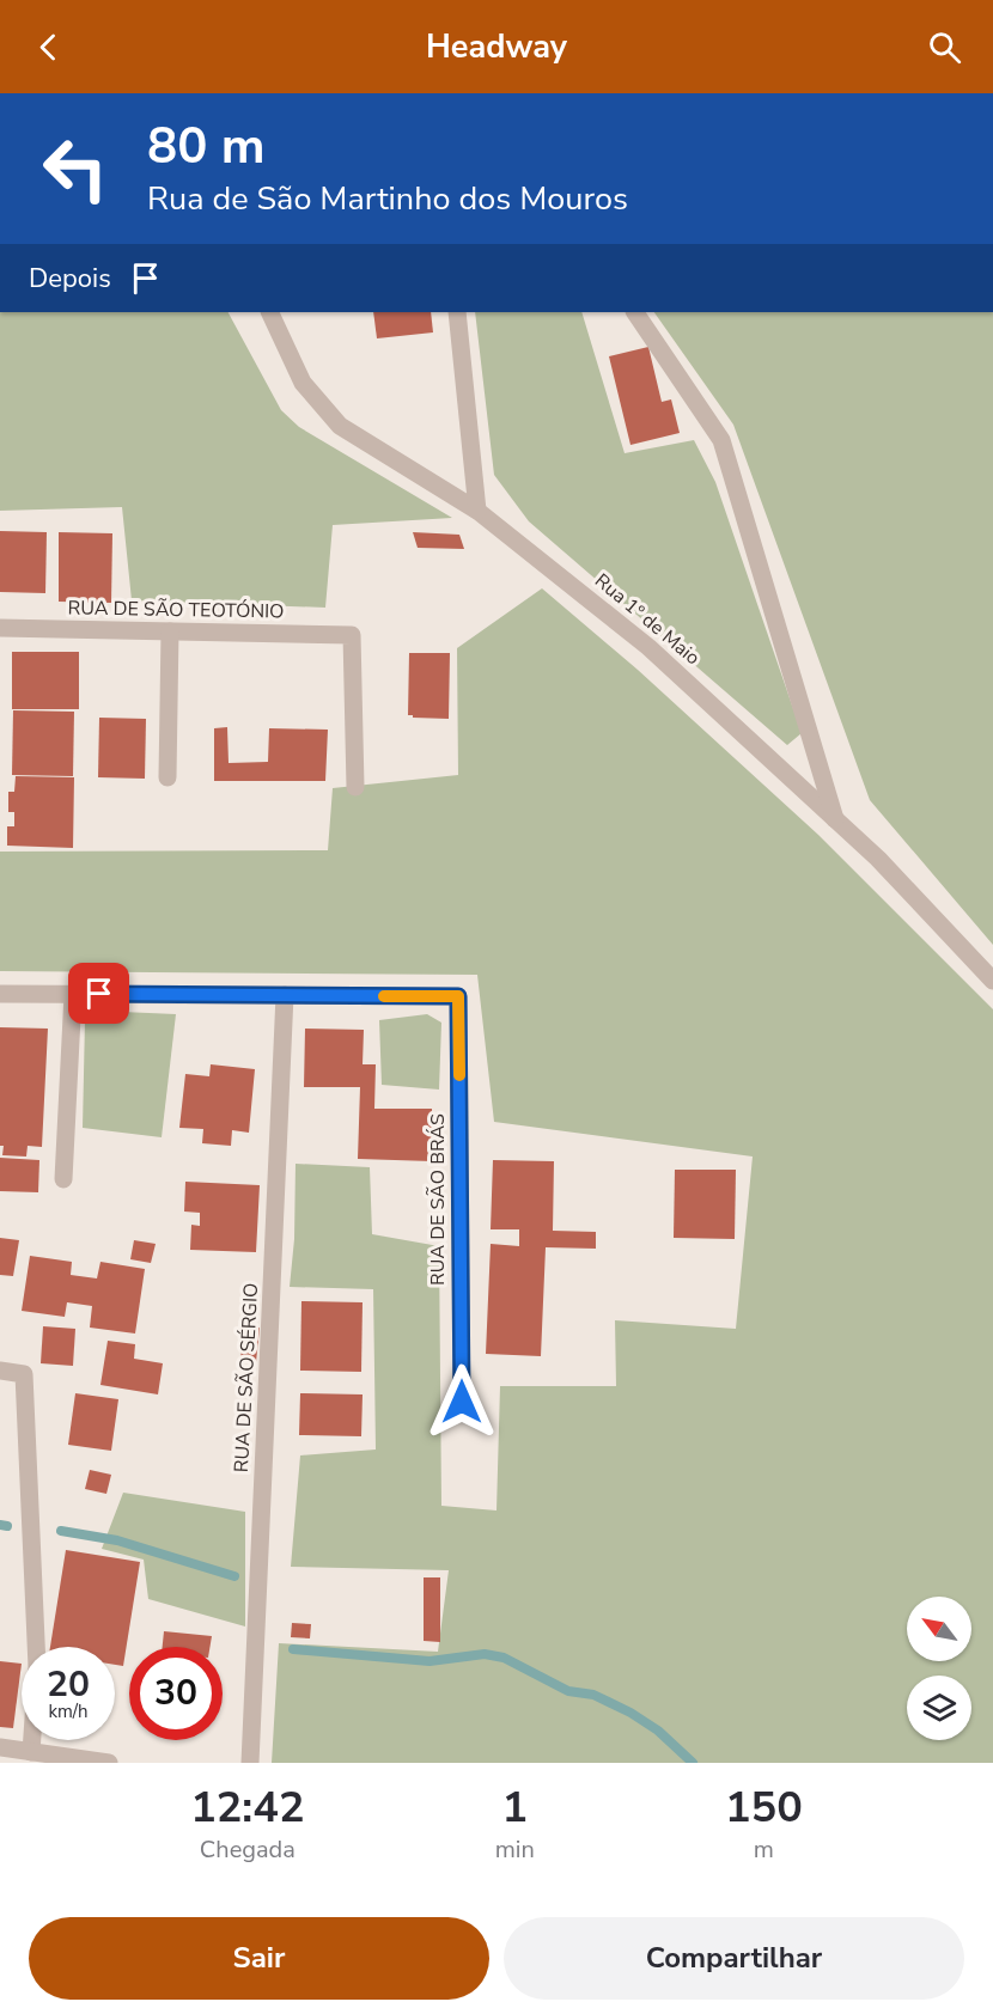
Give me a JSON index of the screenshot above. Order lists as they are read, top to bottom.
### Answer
{
  "streets": {
    "street": [
      "RUA DE SÃO TEOTÓNIO",
      "Rua 1º de Maio",
      "RUA DE SÃO BRÁS",
      "RUA DE SÃO SÉRGIO"
    ]
  },
  "crossings": [
    ["RUA DE SÃO BRÁS", "RUA DE SÃO SÉRGIO"]
  ],
  "north": "top left",
  "page": {
    "header": "Headway",
    "turn": ["80 m", "Rua de São Martinho dos Mouros"],
    "then": "Depois",
    "speed": "20 km/h",
    "limit": "30",
    "eta": [
      "12:42",
      "Chegada",
      "1",
      "min",
      "150",
      "m"
    ],
    "buttons": ["Sair", "Compartilhar"]
  }
}
